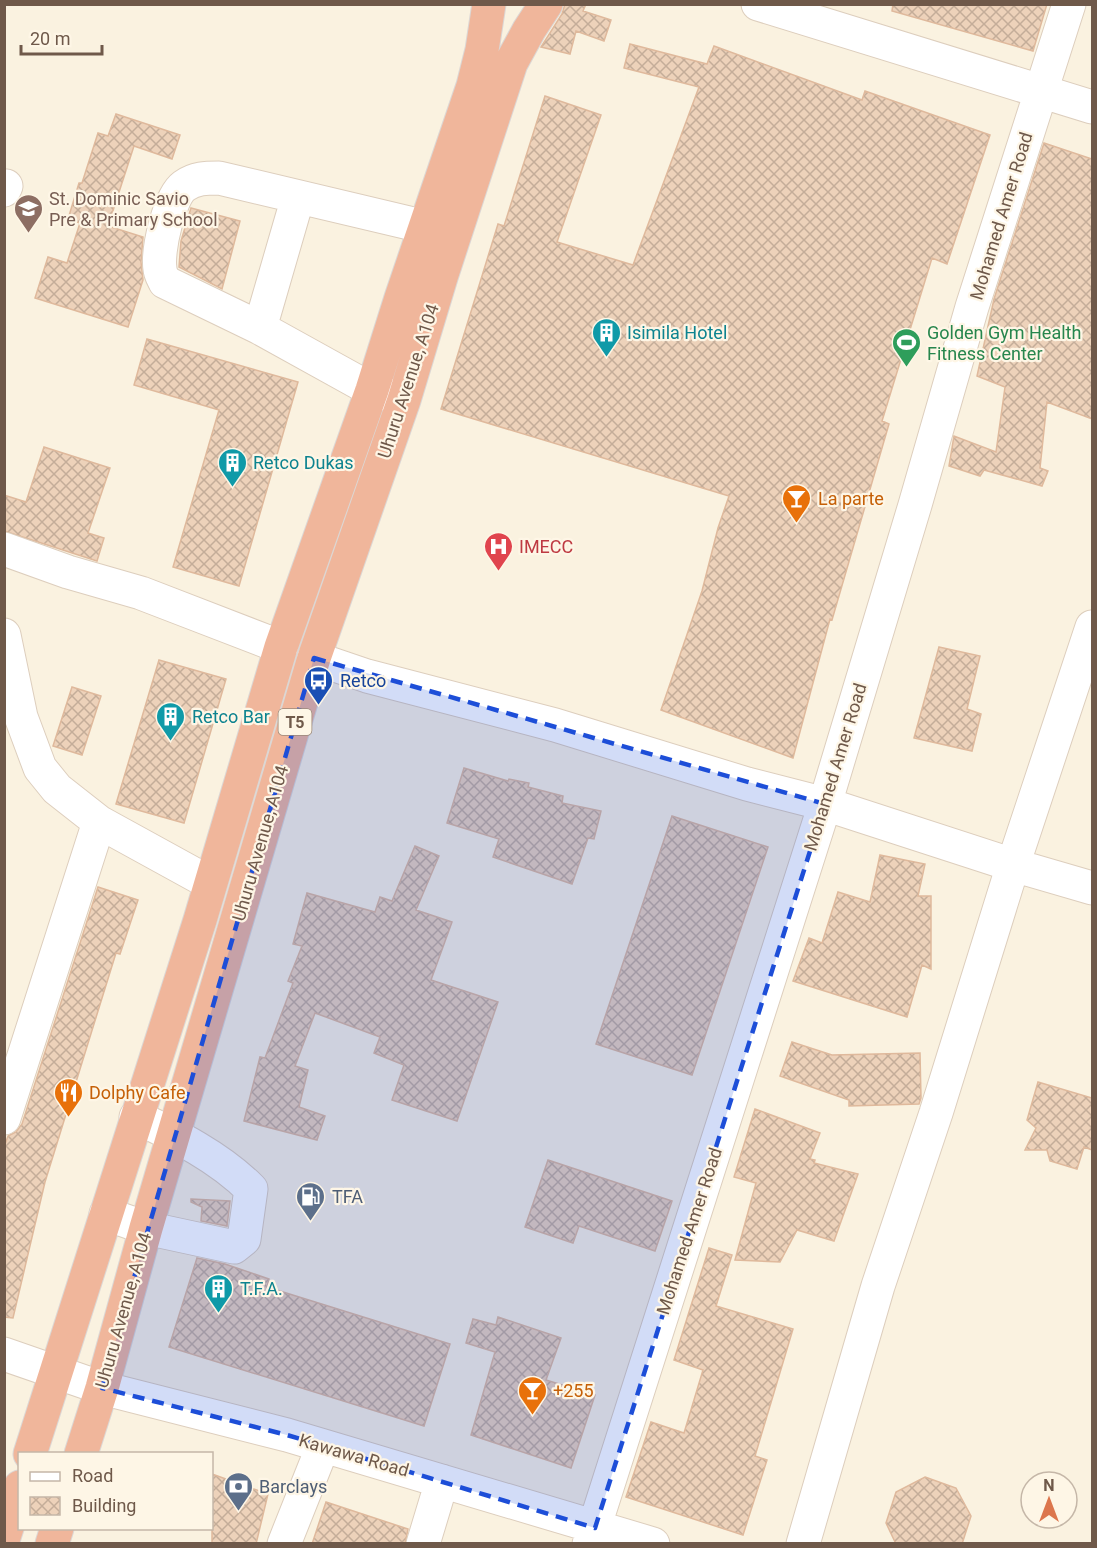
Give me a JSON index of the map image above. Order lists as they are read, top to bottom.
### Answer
{
  "streets": {
    "highway": ["Uhuru Avenue, A104", "T5"],
    "street": ["Mohamed Amer Road", "Kawawa Road"]
  },
  "crossings": [
    ["Mohamed Amer Road", "Kawawa Road"],
    ["Uhuru Avenue, A104", "Kawawa Road"]
  ],
  "places": {
    "school or university": ["St. Dominic Savio Pre & Primary School"],
    "building": [
      "Isimila Hotel",
      "Retco Dukas",
      "Retco Bar",
      "T.F.A."
    ],
    "sports": ["Golden Gym Health Fitness Center"],
    "bar": ["La parte", "+255"],
    "hospital": ["IMECC"],
    "bus stop": ["Retco"],
    "restaurant": ["Dolphy Cafe"],
    "fuel station": ["TFA"],
    "bank": ["Barclays"]
  },
  "legend": ["Road", "Building"],
  "scale_bar": "20 m",
  "north": "top"
}
